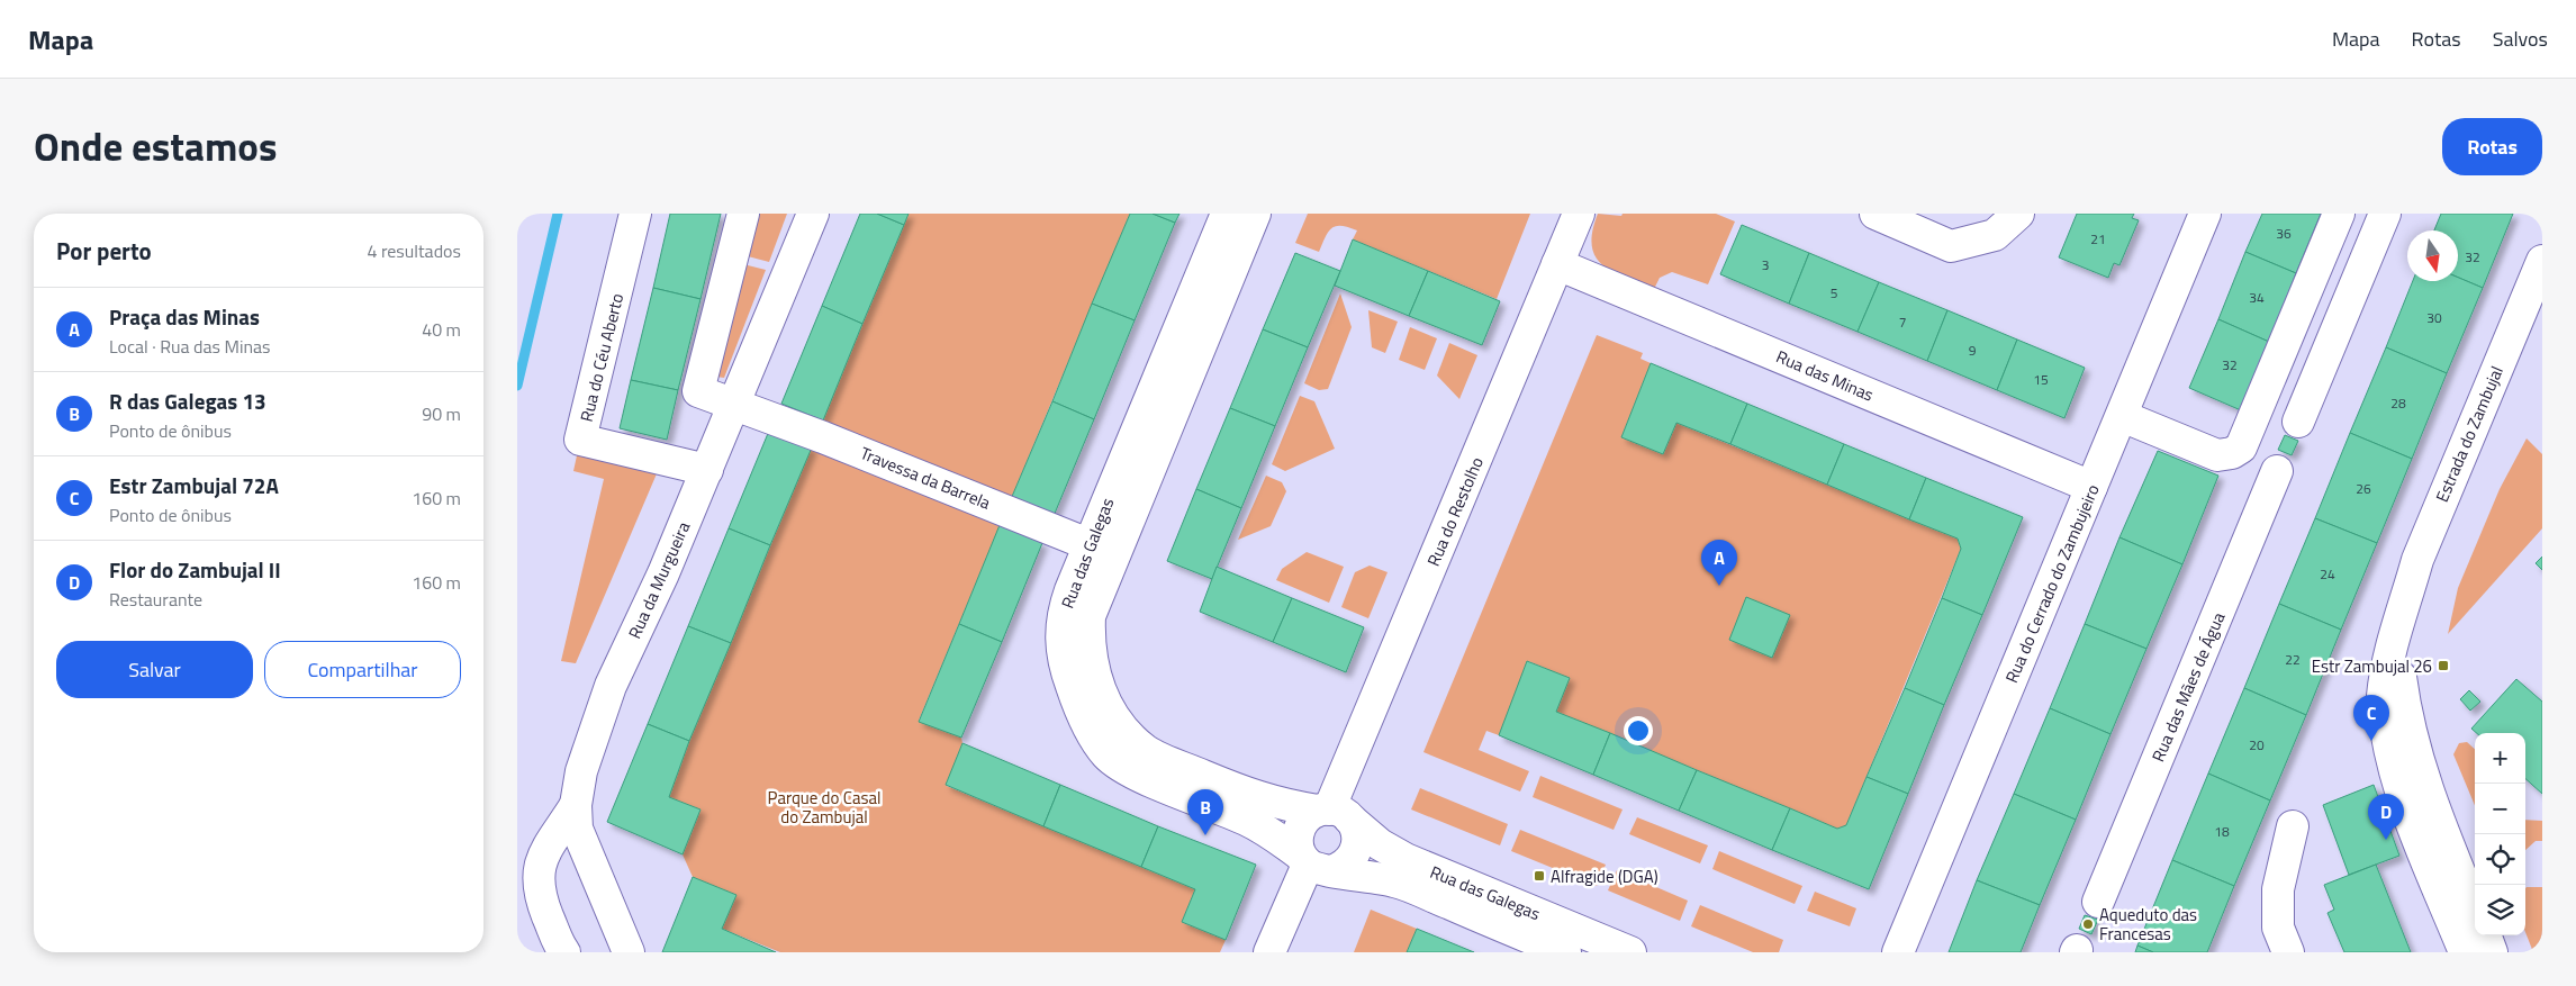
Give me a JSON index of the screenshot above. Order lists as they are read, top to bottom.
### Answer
{
  "streets": {
    "street": [
      "Rua do Céu Aberto",
      "Rua das Minas",
      "Estrada do Zambujal",
      "Travessa da Barrela",
      "Rua do Restolho",
      "Rua das Galegas",
      "Rua da Murgueira",
      "Rua do Cerrado do Zambujeiro",
      "Rua das Mães de Água"
    ]
  },
  "crossings": [
    ["Rua do Céu Aberto", "Rua da Murgueira"],
    ["Rua das Minas", "Rua do Restolho"],
    ["Rua das Minas", "Rua do Cerrado do Zambujeiro"],
    ["Travessa da Barrela", "Rua das Galegas"],
    ["Travessa da Barrela", "Rua da Murgueira"],
    ["Rua do Restolho", "Rua das Galegas"]
  ],
  "parks": ["Parque do Casal do Zambujal"],
  "places": {
    "transit": ["Estr Zambujal 26", "Alfragide (DGA)"],
    "other": ["Aqueduto das Francesas"]
  },
  "house_numbers": [
    "36",
    "21",
    "32",
    "3",
    "5",
    "34",
    "30",
    "7",
    "9",
    "32",
    "15",
    "28",
    "26",
    "24",
    "22",
    "20",
    "18"
  ],
  "north": "bottom",
  "page": {
    "header": "Mapa",
    "nav": ["Mapa", "Rotas", "Salvos"],
    "title": "Onde estamos",
    "buttons": [
      "Rotas",
      ["Salvar", "Compartilhar"]
    ],
    "heading": ["Por perto", "4 resultados"],
    "list": [
      {
        "mark": "A",
        "name": "Praça das Minas",
        "note": "Local · Rua das Minas",
        "value": "40 m"
      },
      {
        "mark": "B",
        "name": "R das Galegas 13",
        "note": "Ponto de ônibus",
        "value": "90 m"
      },
      {
        "mark": "C",
        "name": "Estr Zambujal 72A",
        "note": "Ponto de ônibus",
        "value": "160 m"
      },
      {
        "mark": "D",
        "name": "Flor do Zambujal II",
        "note": "Restaurante",
        "value": "160 m"
      }
    ],
    "pins": [
      "A",
      "C",
      "B",
      "D"
    ],
    "map_buttons": ["+", "−"]
  }
}
